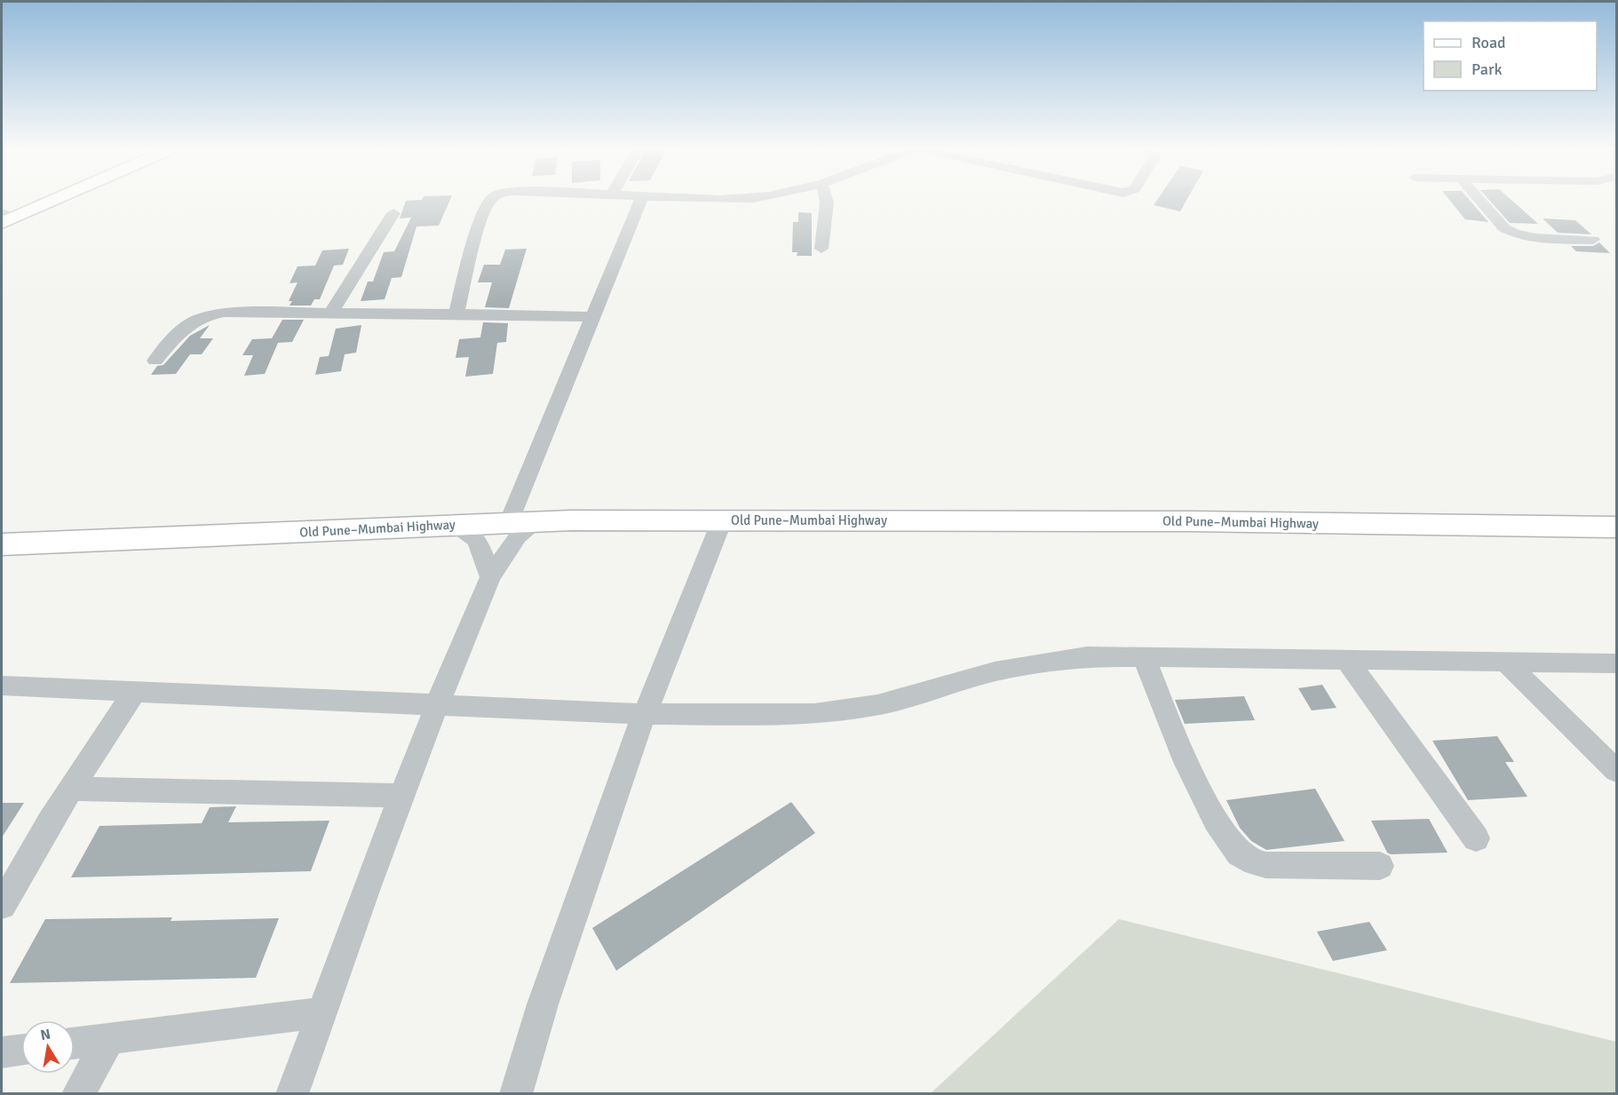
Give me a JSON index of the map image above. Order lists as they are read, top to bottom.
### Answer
{
  "streets": {
    "highway": ["Old Pune–Mumbai Highway"]
  },
  "legend": ["Road", "Park"],
  "north": "top"
}
